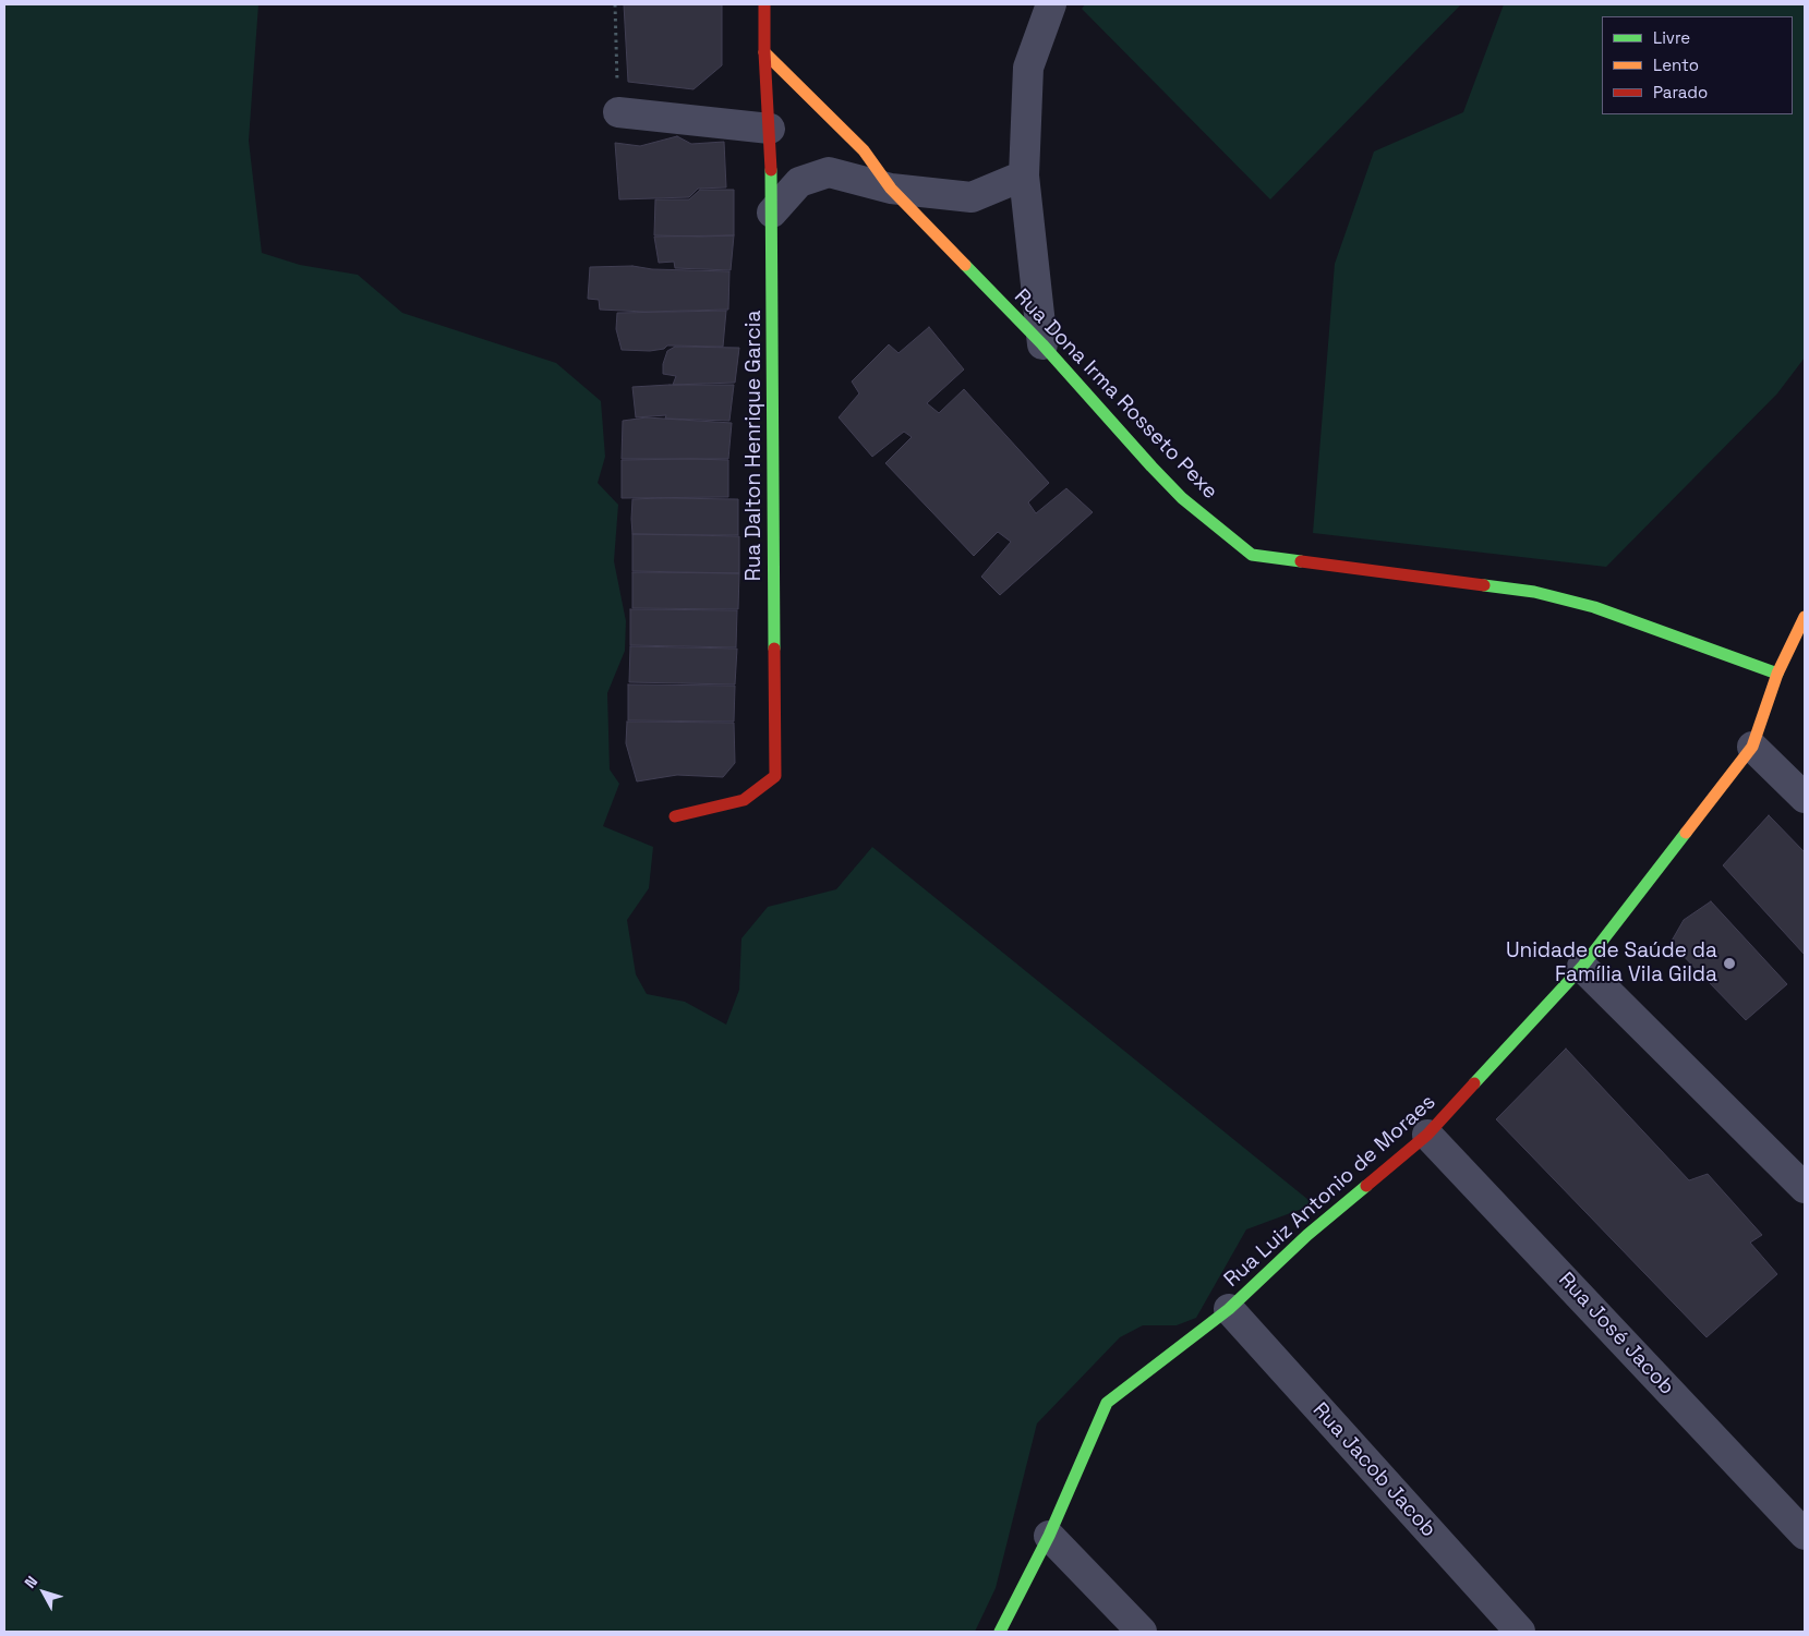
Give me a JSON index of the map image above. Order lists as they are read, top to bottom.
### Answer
{
  "streets": {
    "street": [
      "Rua Dona Irma Rosseto Pexe",
      "Rua Dalton Henrique Garcia",
      "Rua Luiz Antonio de Moraes",
      "Rua José Jacob",
      "Rua Jacob Jacob"
    ]
  },
  "crossings": [
    ["Rua Dona Irma Rosseto Pexe", "Rua Dalton Henrique Garcia"],
    ["Rua Dona Irma Rosseto Pexe", "Rua Luiz Antonio de Moraes"],
    ["Rua Luiz Antonio de Moraes", "Rua José Jacob"],
    ["Rua Luiz Antonio de Moraes", "Rua Jacob Jacob"]
  ],
  "places": ["Unidade de Saúde da Família Vila Gilda"],
  "legend": ["Livre", "Lento", "Parado"],
  "north": "top left"
}
